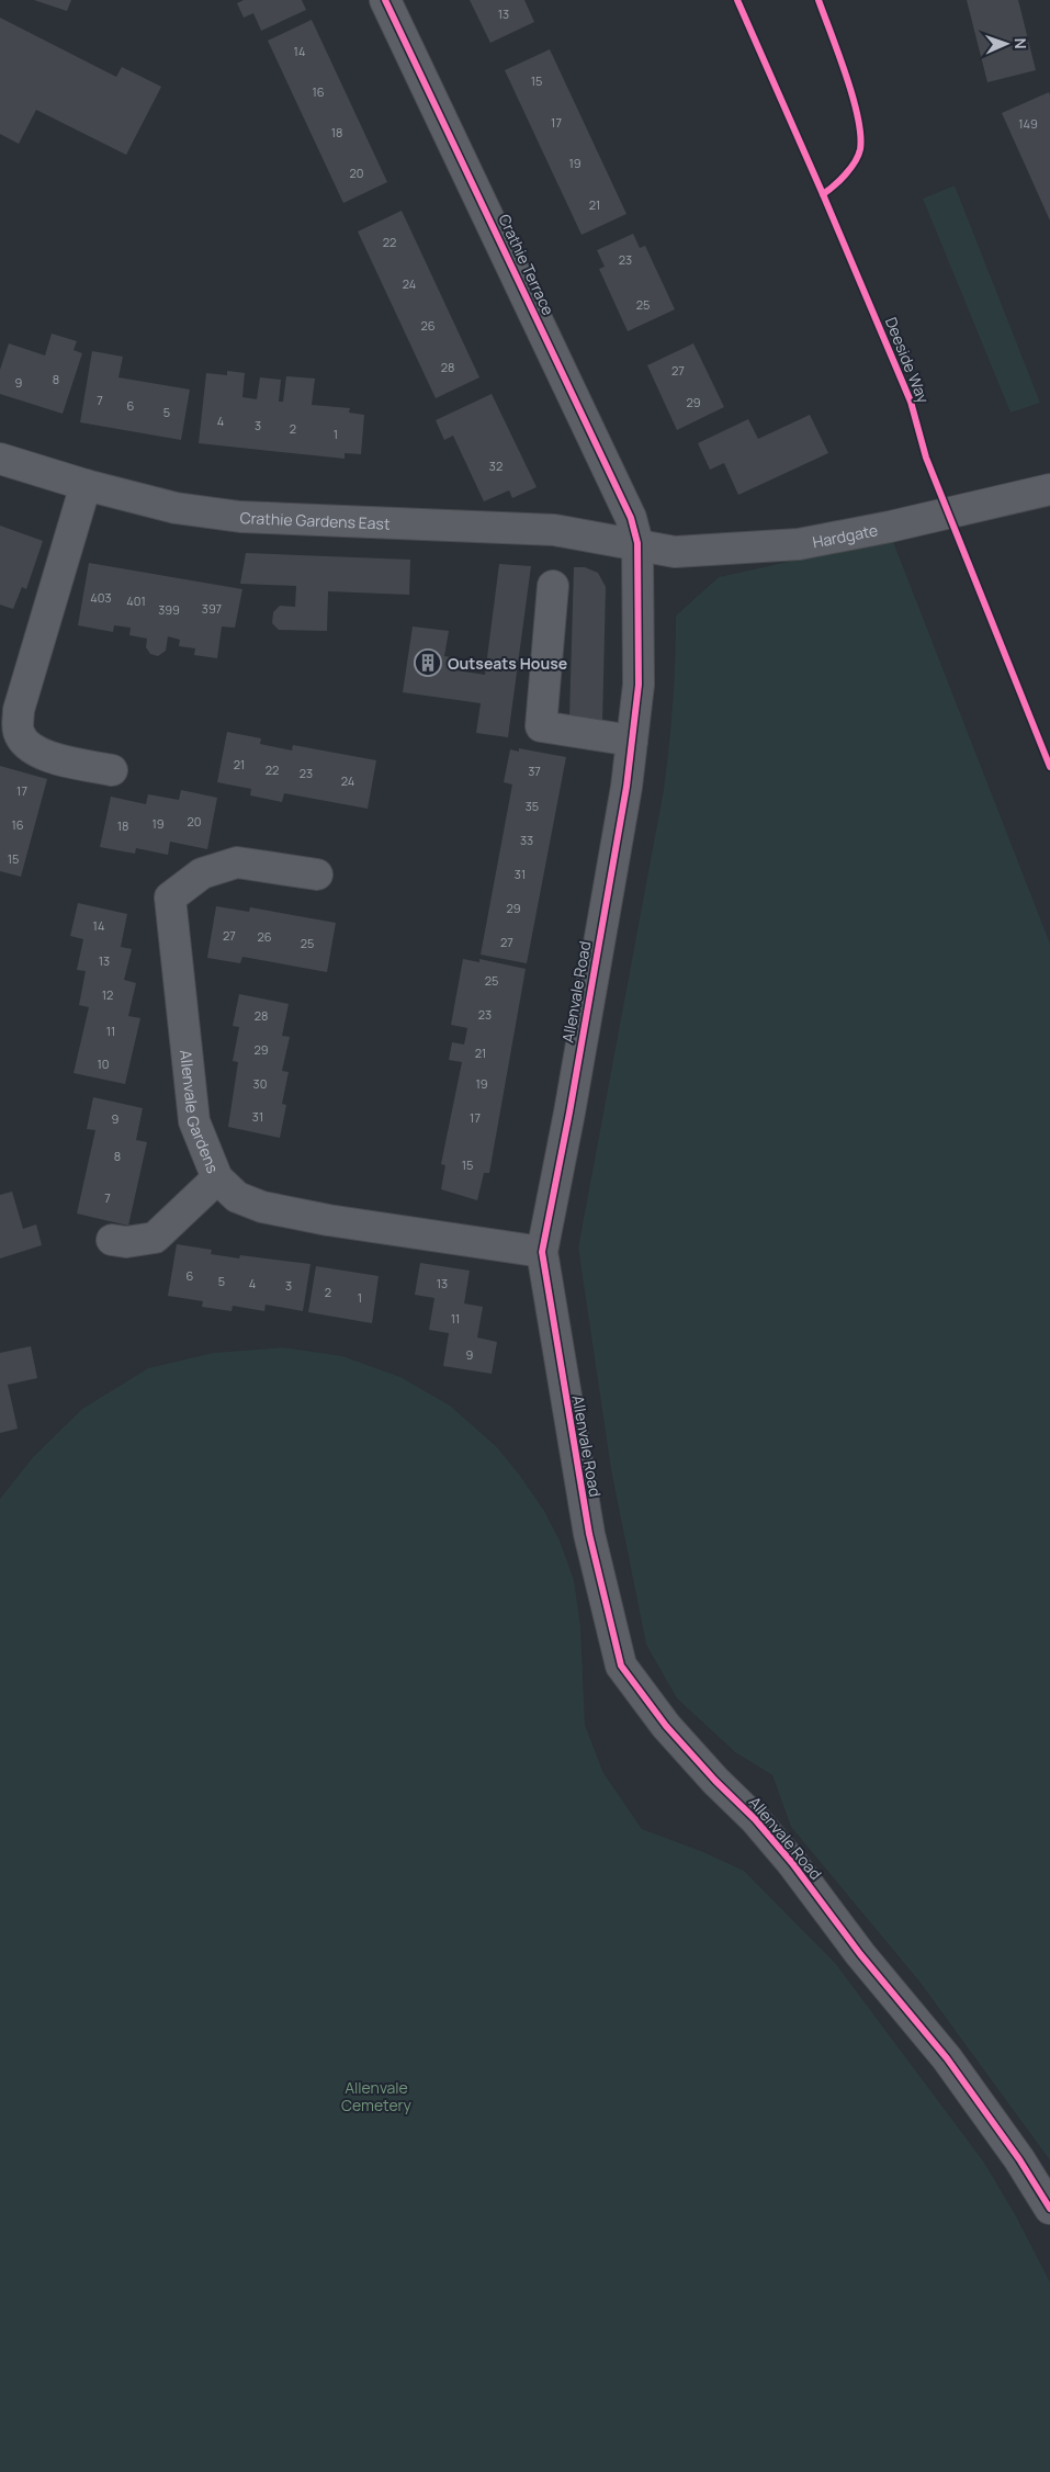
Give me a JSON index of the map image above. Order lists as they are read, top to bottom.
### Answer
{
  "streets": {
    "street": [
      "Crathie Terrace",
      "Crathie Gardens East",
      "Hardgate",
      "Allenvale Road",
      "Allenvale Gardens"
    ],
    "cycle path": ["Deeside Way"]
  },
  "crossings": [
    ["Crathie Terrace", "Crathie Gardens East"],
    ["Crathie Terrace", "Hardgate"],
    ["Crathie Terrace", "Allenvale Road"],
    ["Crathie Gardens East", "Hardgate"],
    ["Crathie Gardens East", "Allenvale Road"],
    ["Hardgate", "Allenvale Road"],
    ["Allenvale Road", "Allenvale Gardens"]
  ],
  "parks": ["Allenvale Cemetery"],
  "places": {
    "building": ["Outseats House"]
  },
  "house_numbers": [
    "13",
    "14",
    "15",
    "16",
    "17",
    "149",
    "18",
    "19",
    "20",
    "21",
    "22",
    "23",
    "24",
    "25",
    "26",
    "28",
    "27",
    "8",
    "9",
    "7",
    "29",
    "6",
    "5",
    "4",
    "3",
    "2",
    "1",
    "32",
    "403",
    "401",
    "397",
    "399",
    "21",
    "22",
    "37",
    "23",
    "24",
    "17",
    "35",
    "20",
    "19",
    "16",
    "18",
    "33",
    "15",
    "31",
    "29",
    "14",
    "27",
    "26",
    "27",
    "25",
    "13",
    "25",
    "12",
    "23",
    "28",
    "11",
    "29",
    "21",
    "10",
    "30",
    "19",
    "31",
    "17",
    "9",
    "8",
    "15",
    "7",
    "6",
    "5",
    "4",
    "13",
    "3",
    "2",
    "1",
    "11",
    "9"
  ],
  "north": "right"
}
